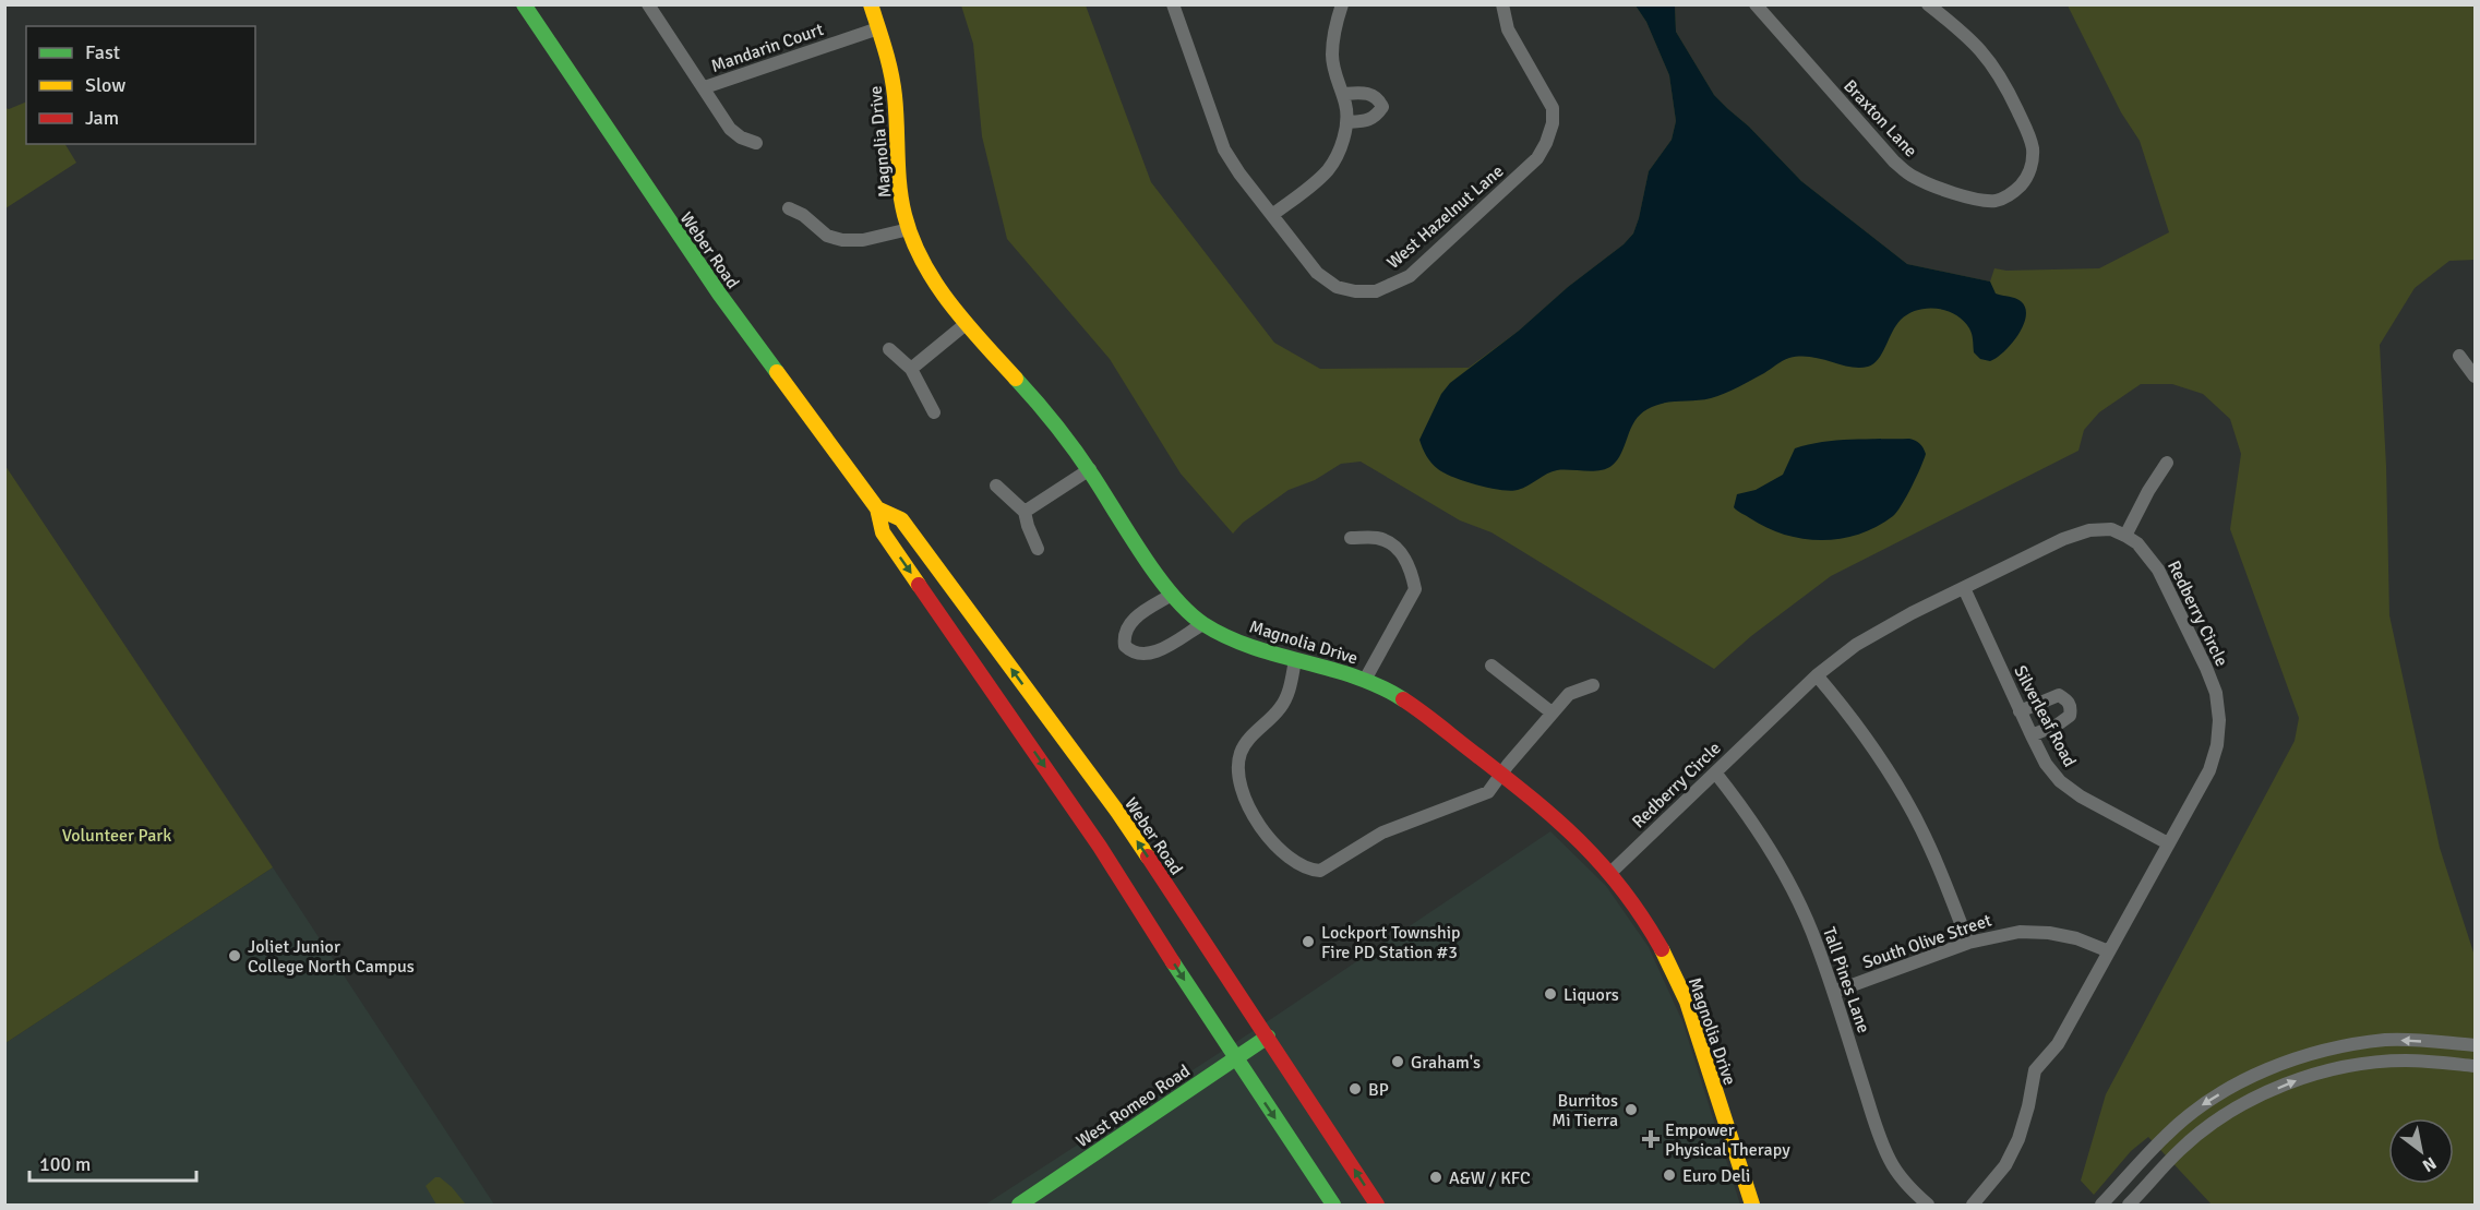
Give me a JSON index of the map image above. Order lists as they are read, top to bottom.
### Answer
{
  "streets": {
    "main road": ["Magnolia Drive", "Weber Road", "West Romeo Road"],
    "street": [
      "Mandarin Court",
      "Braxton Lane",
      "West Hazelnut Lane",
      "Redberry Circle",
      "Silverleaf Road",
      "South Olive Street",
      "Tall Pines Lane"
    ]
  },
  "crossings": [
    ["Mandarin Court", "Magnolia Drive"],
    ["Magnolia Drive", "Redberry Circle"],
    ["Weber Road", "West Romeo Road"],
    ["Redberry Circle", "Silverleaf Road"],
    ["Redberry Circle", "South Olive Street"],
    ["Redberry Circle", "Tall Pines Lane"],
    ["South Olive Street", "Tall Pines Lane"]
  ],
  "parks": ["Volunteer Park"],
  "places": {
    "other": [
      "Lockport Township Fire PD Station #3",
      "Joliet Junior College North Campus",
      "Liquors",
      "Graham's",
      "BP",
      "Burritos Mi Tierra",
      "Euro Deli",
      "A&W / KFC"
    ],
    "health": ["Empower Physical Therapy"]
  },
  "legend": ["Fast", "Slow", "Jam"],
  "scale_bar": "100 m",
  "north": "bottom right"
}
